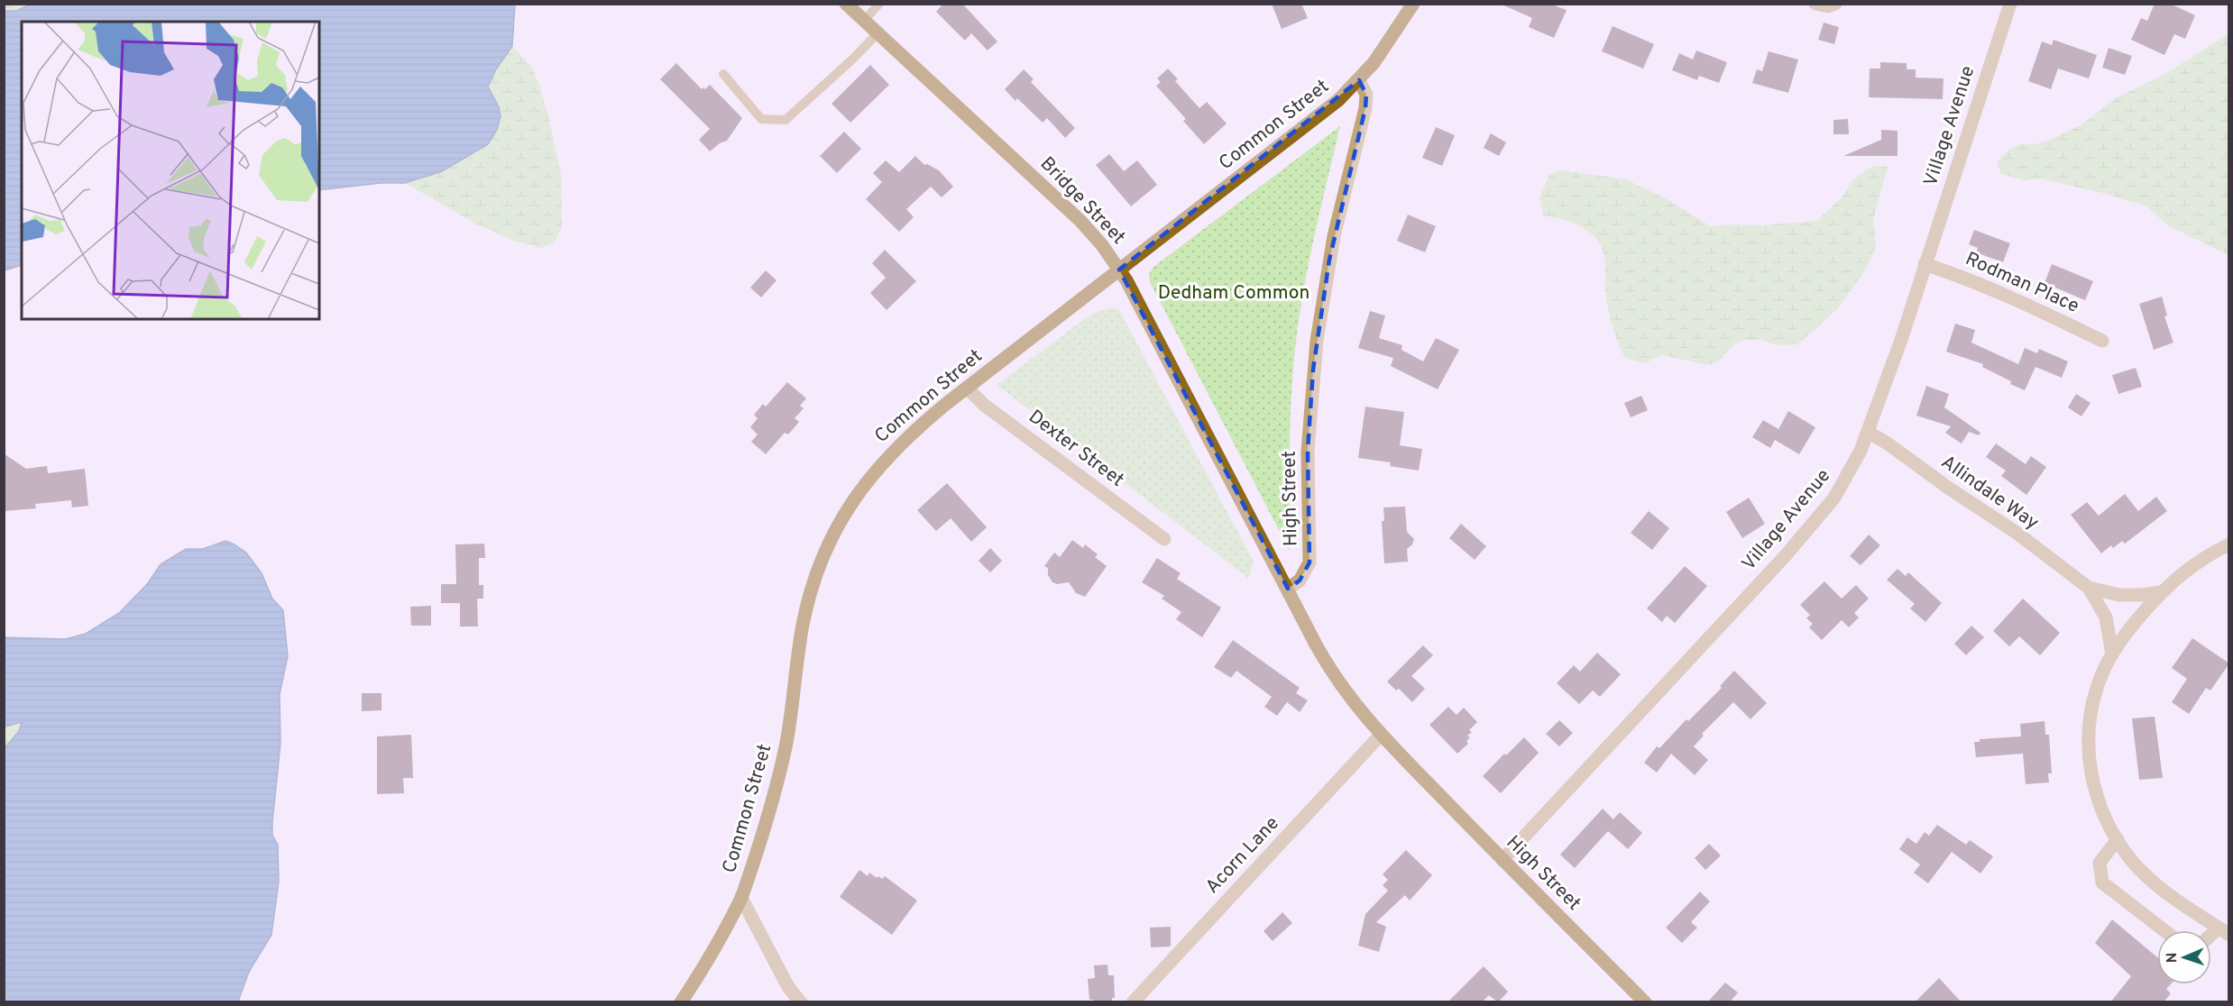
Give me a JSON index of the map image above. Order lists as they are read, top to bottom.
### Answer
{
  "streets": {
    "main road": ["Common Street", "Bridge Street", "High Street"],
    "street": [
      "Village Avenue",
      "Rodman Place",
      "Dexter Street",
      "Allindale Way",
      "Acorn Lane"
    ]
  },
  "crossings": [
    ["Common Street", "Bridge Street"],
    ["Common Street", "Dexter Street"],
    ["Common Street", "High Street"],
    ["Village Avenue", "Rodman Place"],
    ["Village Avenue", "Allindale Way"],
    ["Village Avenue", "High Street"],
    ["Bridge Street", "High Street"],
    ["High Street", "Acorn Lane"]
  ],
  "parks": ["Dedham Common"],
  "north": "left"
}
